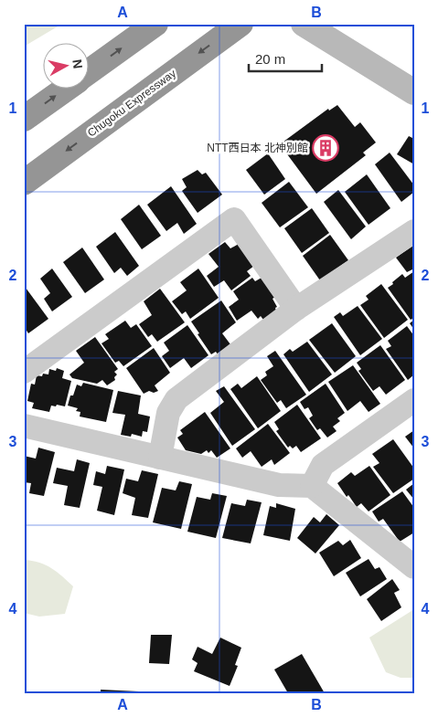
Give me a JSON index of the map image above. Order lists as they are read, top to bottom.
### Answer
{
  "streets": {
    "highway": ["Chugoku Expressway"]
  },
  "places": {
    "building": ["NTT西日本 北神別館"]
  },
  "scale_bar": "20 m",
  "north": "right",
  "grid": {
    "columns": ["A", "B"],
    "rows": [
      "1",
      "2",
      "3",
      "4"
    ]
  }
}
